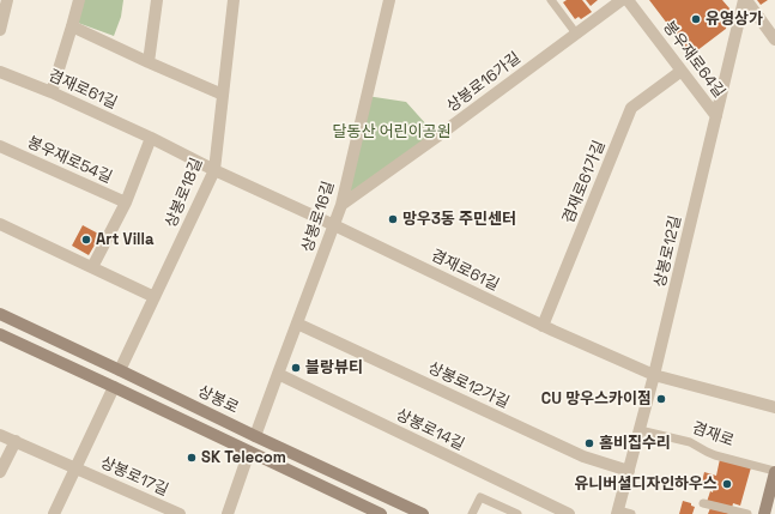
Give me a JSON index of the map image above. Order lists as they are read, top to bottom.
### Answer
{
  "streets": {
    "main road": ["상봉로", "겸재로"],
    "street": [
      "봉우재로64길",
      "상봉로16가길",
      "겸재로61길",
      "봉우재로54길",
      "겸재로61가길",
      "상봉로18길",
      "상봉로16길",
      "상봉로12길",
      "상봉로12가길",
      "상봉로14길",
      "상봉로17길"
    ]
  },
  "crossings": [
    ["봉우재로64길", "겸재로61가길"],
    ["봉우재로64길", "상봉로12길"],
    ["상봉로16가길", "상봉로16길"],
    ["겸재로61길", "겸재로61가길"],
    ["겸재로61길", "상봉로18길"],
    ["겸재로61길", "상봉로16길"],
    ["겸재로61길", "상봉로12길"],
    ["상봉로18길", "상봉로"],
    ["상봉로16길", "상봉로12가길"],
    ["상봉로16길", "상봉로"],
    ["상봉로16길", "상봉로14길"],
    ["상봉로12길", "상봉로12가길"],
    ["상봉로12길", "겸재로"]
  ],
  "parks": ["달동산 어린이공원"],
  "places": [
    "유영상가",
    "망우3동 주민센터",
    "Art Villa",
    "블랑뷰티",
    "CU 망우스카이점",
    "홈비집수리",
    "SK Telecom",
    "유니버셜디자인하우스"
  ]
}
